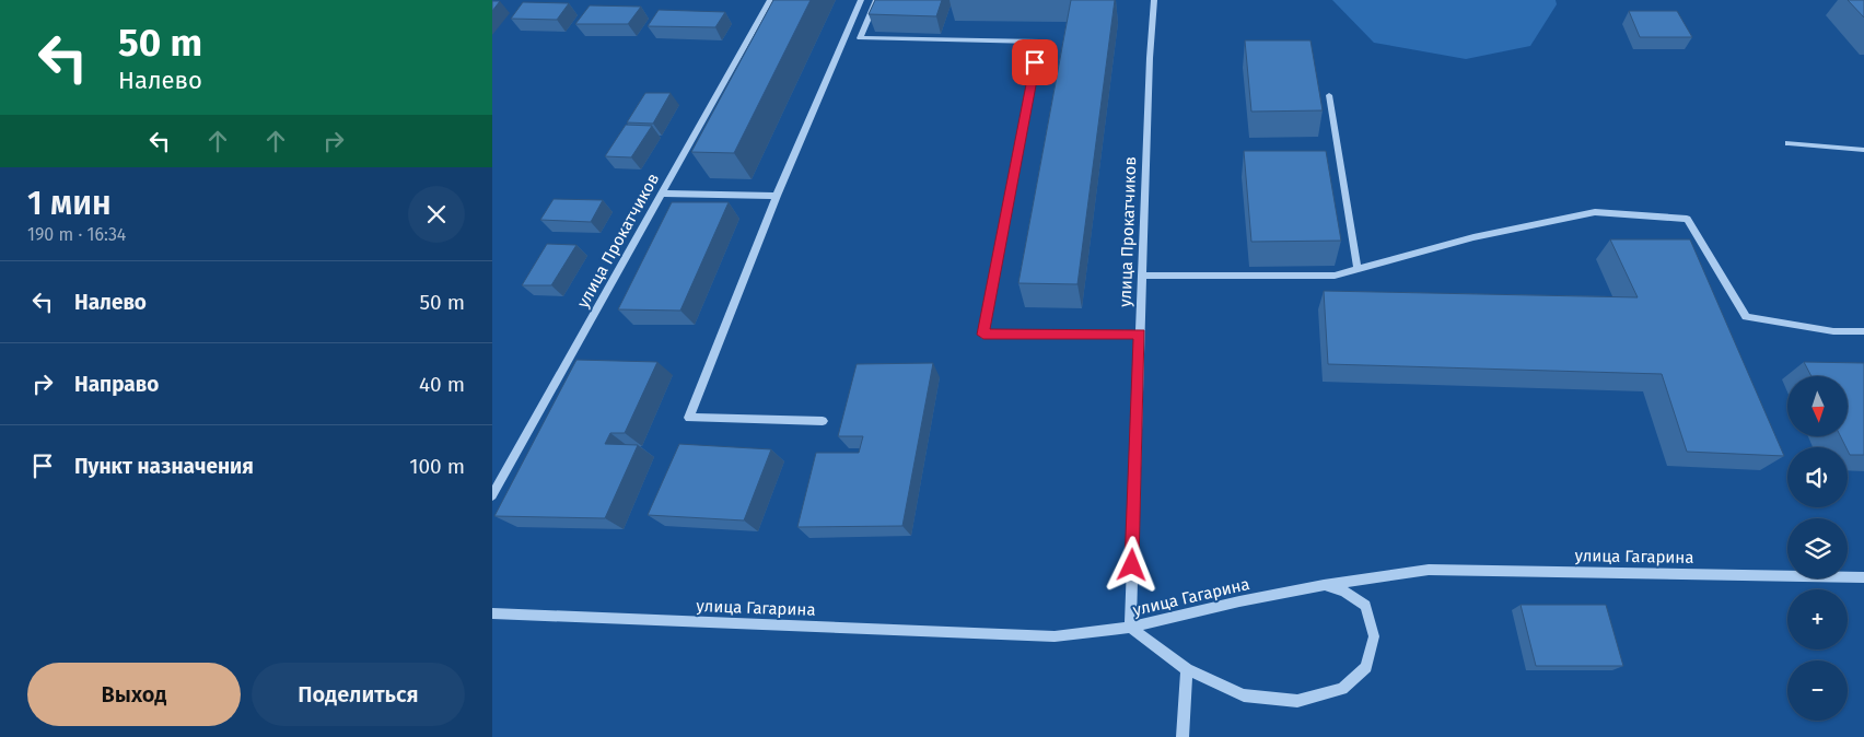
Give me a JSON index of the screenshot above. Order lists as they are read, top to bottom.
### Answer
{
  "streets": {
    "street": ["улица Прокатчиков", "улица Гагарина"]
  },
  "crossings": [
    ["улица Прокатчиков", "улица Гагарина"]
  ],
  "north": "bottom",
  "page": {
    "turn": ["50 m", "Налево"],
    "heading": ["1 мин", "190 m · 16:34"],
    "list": [
      {
        "name": "Налево",
        "value": "50 m"
      },
      {
        "name": "Направо",
        "value": "40 m"
      },
      {
        "name": "Пункт назначения",
        "value": "100 m"
      }
    ],
    "map_buttons": ["+", "−"],
    "buttons": ["Выход", "Поделиться"]
  }
}
